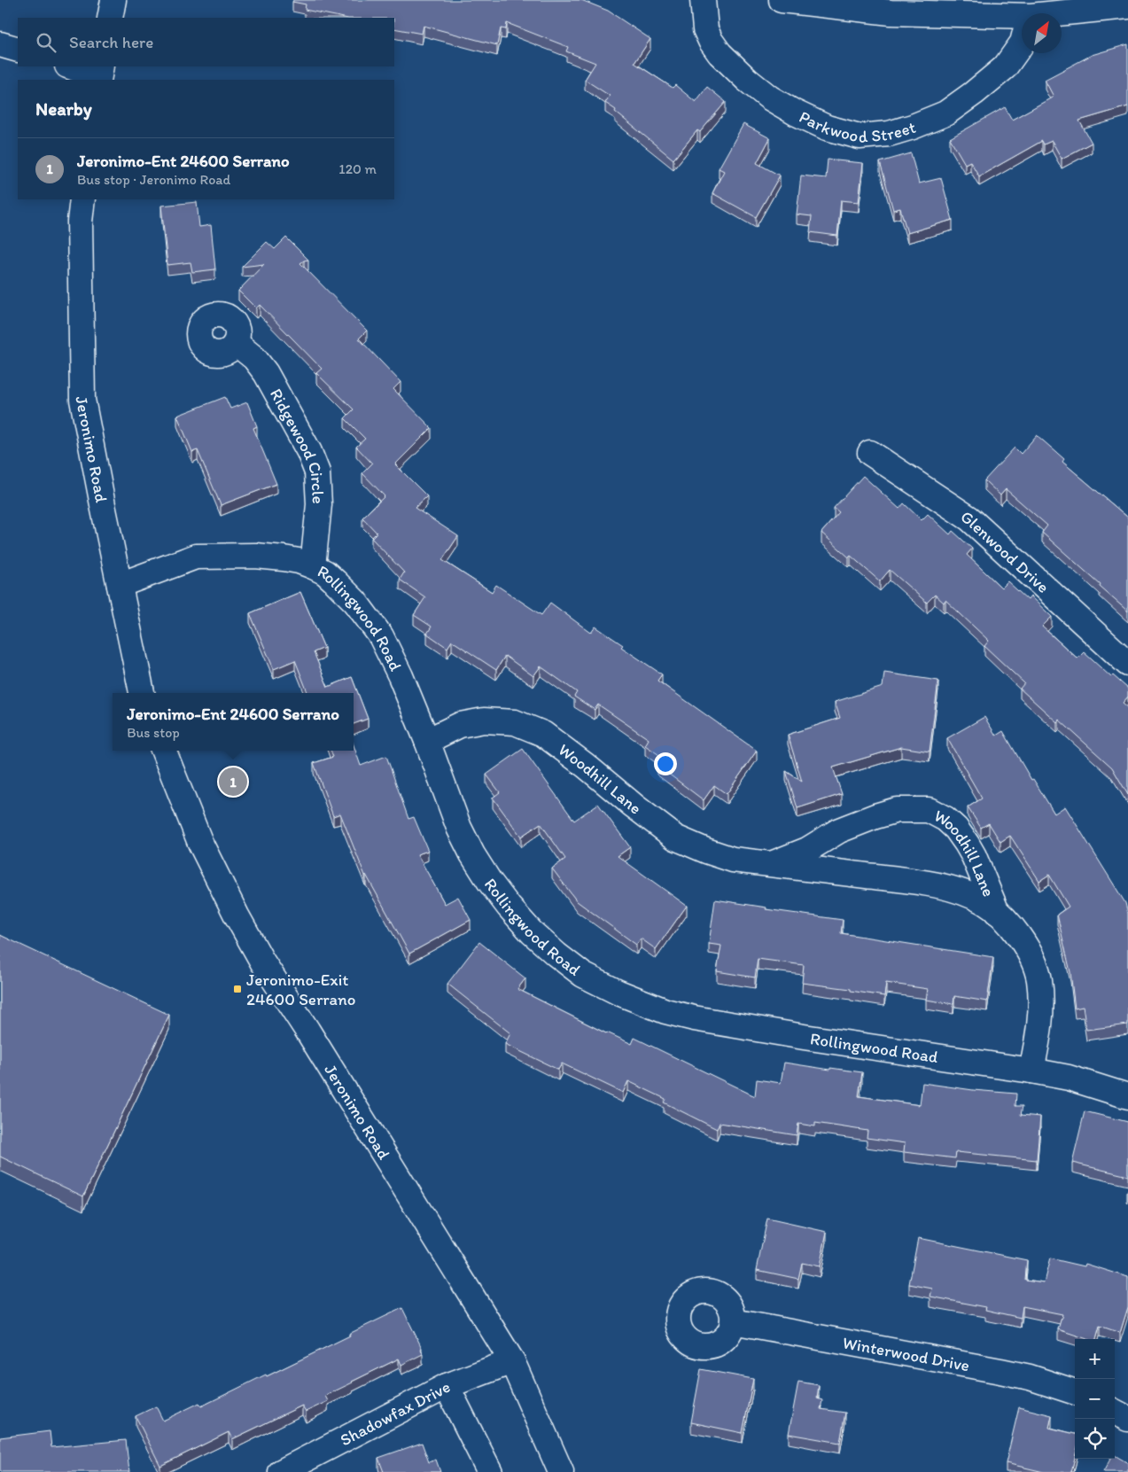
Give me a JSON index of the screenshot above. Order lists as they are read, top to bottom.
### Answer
{
  "streets": {
    "street": [
      "Parkwood Street",
      "Ridgewood Circle",
      "Jeronimo Road",
      "Glenwood Drive",
      "Rollingwood Road",
      "Woodhill Lane",
      "Winterwood Drive",
      "Shadowfax Drive"
    ]
  },
  "crossings": [
    ["Ridgewood Circle", "Rollingwood Road"],
    ["Jeronimo Road", "Rollingwood Road"],
    ["Jeronimo Road", "Shadowfax Drive"],
    ["Rollingwood Road", "Woodhill Lane"]
  ],
  "places": {
    "transit": ["Jeronimo-Exit 24600 Serrano"]
  },
  "north": "top right",
  "page": {
    "search": "Search here",
    "heading": "Nearby",
    "list": [
      {
        "mark": "1",
        "name": "Jeronimo-Ent 24600 Serrano",
        "note": "Bus stop · Jeronimo Road",
        "value": "120 m"
      }
    ],
    "popup": ["Jeronimo-Ent 24600 Serrano", "Bus stop"],
    "pins": "1",
    "map_buttons": ["+", "−"]
  }
}
